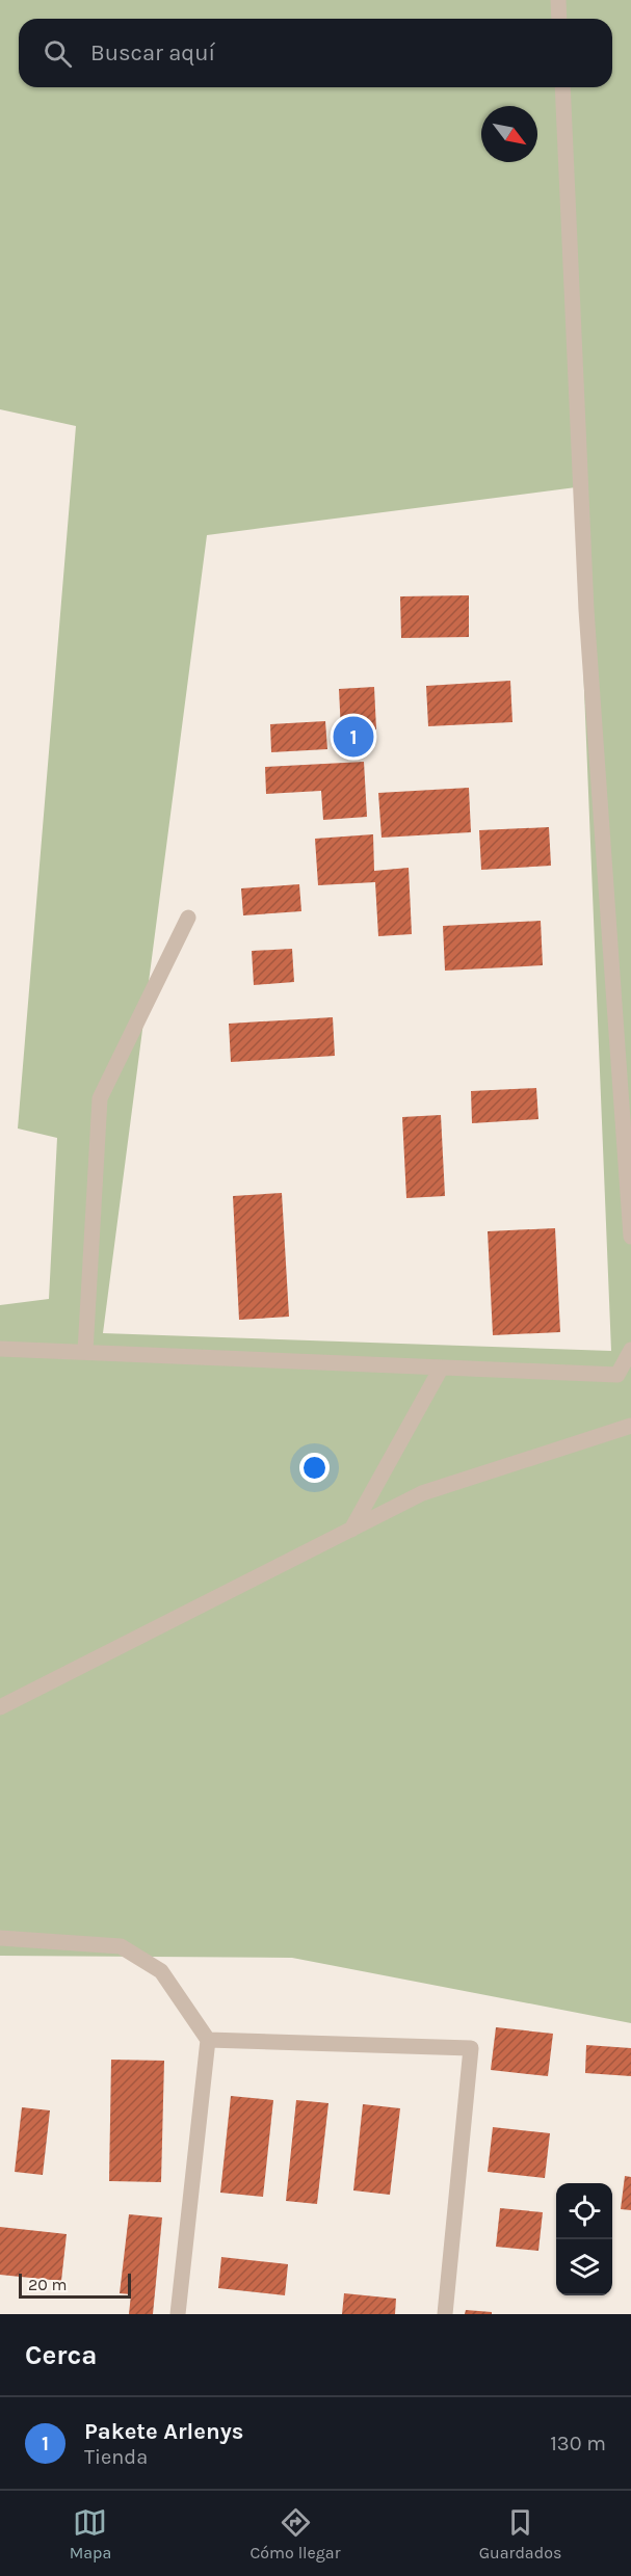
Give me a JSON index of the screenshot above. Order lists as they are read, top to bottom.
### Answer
{
  "scale_bar": "20 m",
  "north": "bottom right",
  "page": {
    "search": "Buscar aquí",
    "pins": "1",
    "scale": "20 m",
    "heading": "Cerca",
    "list": [
      {
        "mark": "1",
        "name": "Pakete Arlenys",
        "note": "Tienda",
        "value": "130 m"
      }
    ],
    "nav": ["Mapa", "Cómo llegar", "Guardados"]
  }
}
